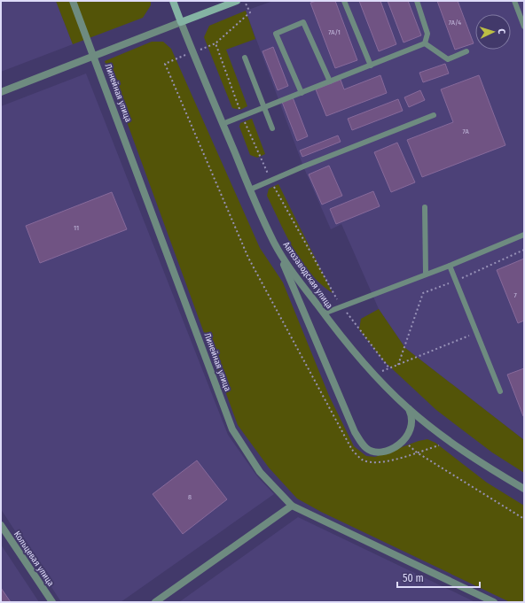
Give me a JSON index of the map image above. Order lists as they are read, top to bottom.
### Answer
{
  "streets": {
    "main road": ["Автозаводская улица"],
    "street": ["Линейная улица", "Кольцевая улица"]
  },
  "house_numbers": [
    "7А/4",
    "7А/1",
    "7А",
    "11",
    "7",
    "8"
  ],
  "scale_bar": "50 m",
  "north": "right"
}
